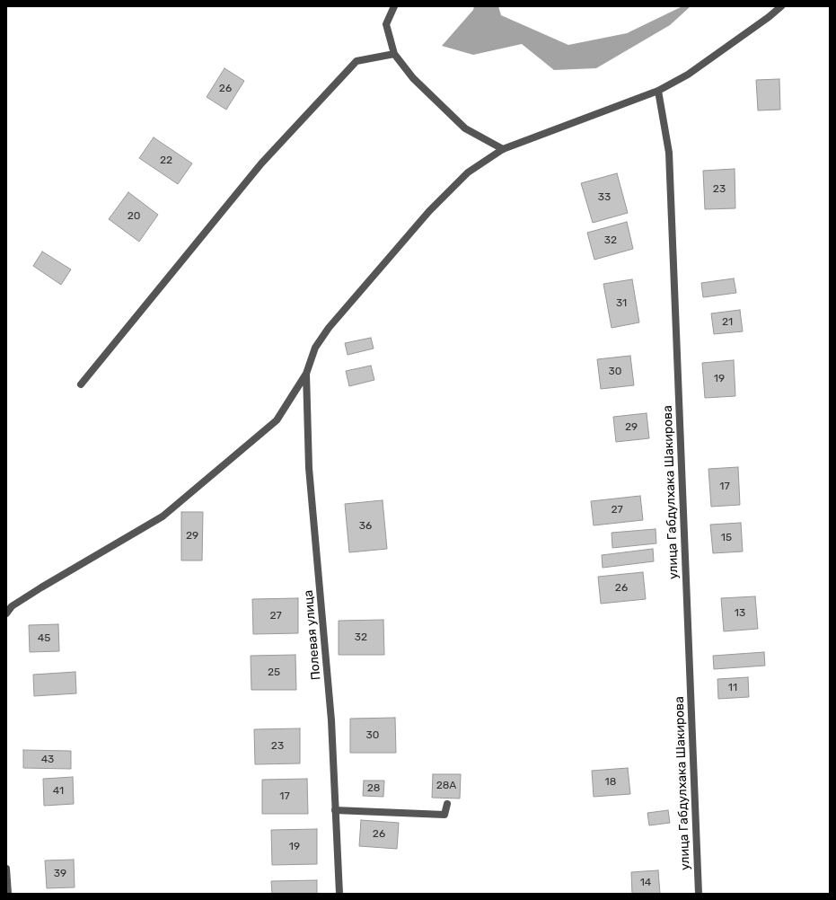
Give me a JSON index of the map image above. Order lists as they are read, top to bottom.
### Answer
{
  "streets": {
    "street": ["улица Габдулхака Шакирова", "Полевая улица"]
  },
  "house_numbers": [
    "26",
    "22",
    "23",
    "33",
    "20",
    "32",
    "31",
    "21",
    "30",
    "19",
    "29",
    "17",
    "27",
    "36",
    "29",
    "15",
    "26",
    "13",
    "27",
    "32",
    "45",
    "25",
    "11",
    "30",
    "23",
    "43",
    "18",
    "28А",
    "28",
    "41",
    "17",
    "26",
    "19",
    "39",
    "14"
  ]
}
